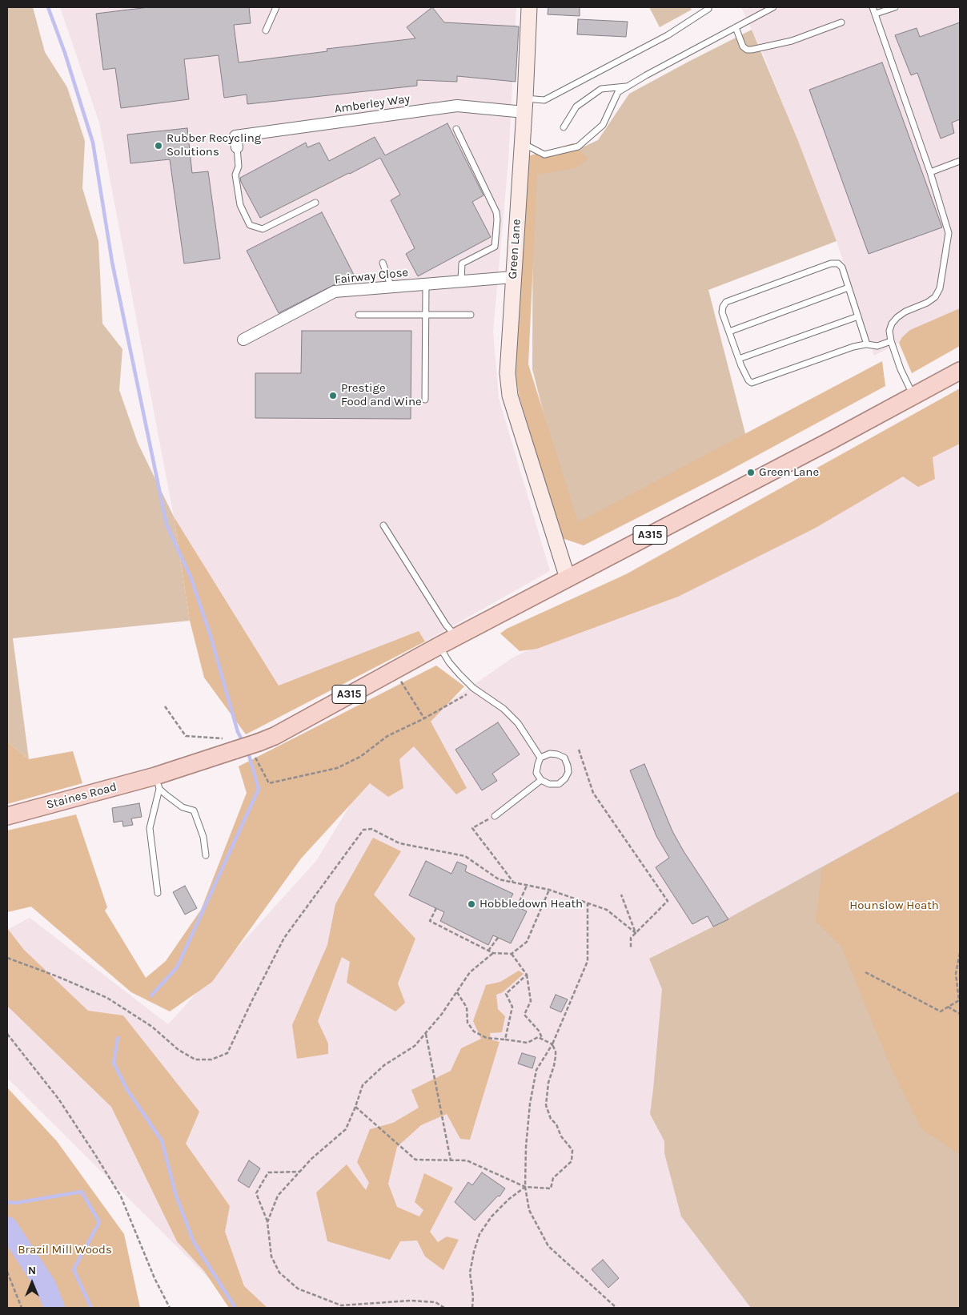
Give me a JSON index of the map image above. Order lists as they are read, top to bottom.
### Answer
{
  "streets": {
    "main road": ["A315", "Staines Road"],
    "street": ["Amberley Way", "Green Lane", "Fairway Close"]
  },
  "crossings": [
    ["Amberley Way", "Green Lane"],
    ["Green Lane", "Fairway Close"],
    ["Green Lane", "A315"],
    ["A315", "Staines Road"]
  ],
  "parks": ["Hounslow Heath", "Brazil Mill Woods"],
  "places": [
    "Rubber Recycling Solutions",
    "Prestige Food and Wine",
    "Green Lane",
    "Hobbledown Heath"
  ],
  "north": "top"
}
